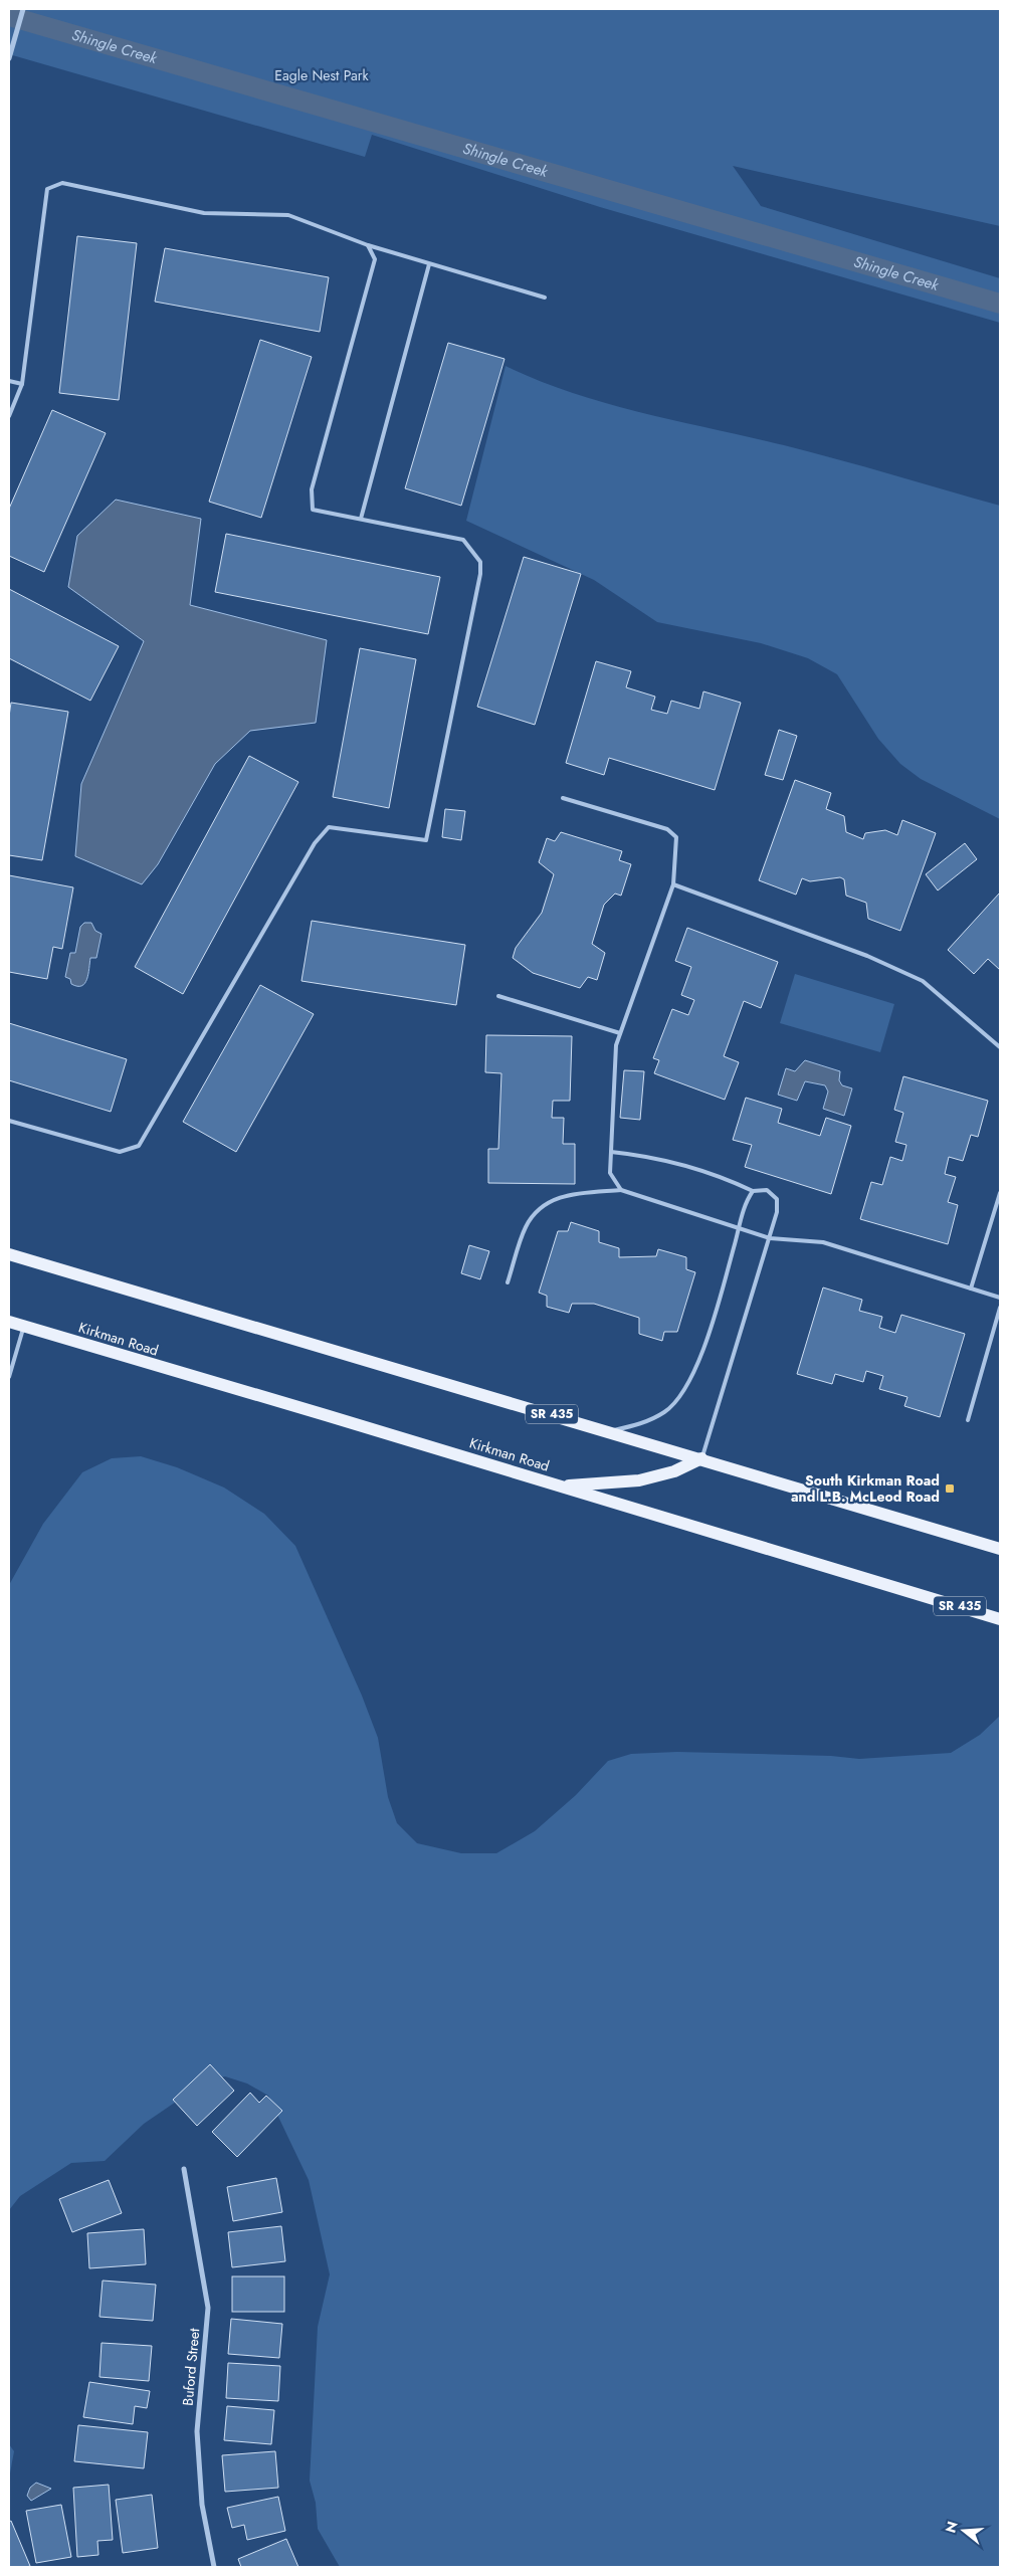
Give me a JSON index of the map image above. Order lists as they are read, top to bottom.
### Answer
{
  "streets": {
    "main road": ["Kirkman Road", "SR 435"],
    "street": ["Buford Street"]
  },
  "water": ["Shingle Creek"],
  "parks": ["Eagle Nest Park"],
  "places": {
    "transit": ["South Kirkman Road and L.B. McLeod Road"]
  },
  "north": "left"
}
